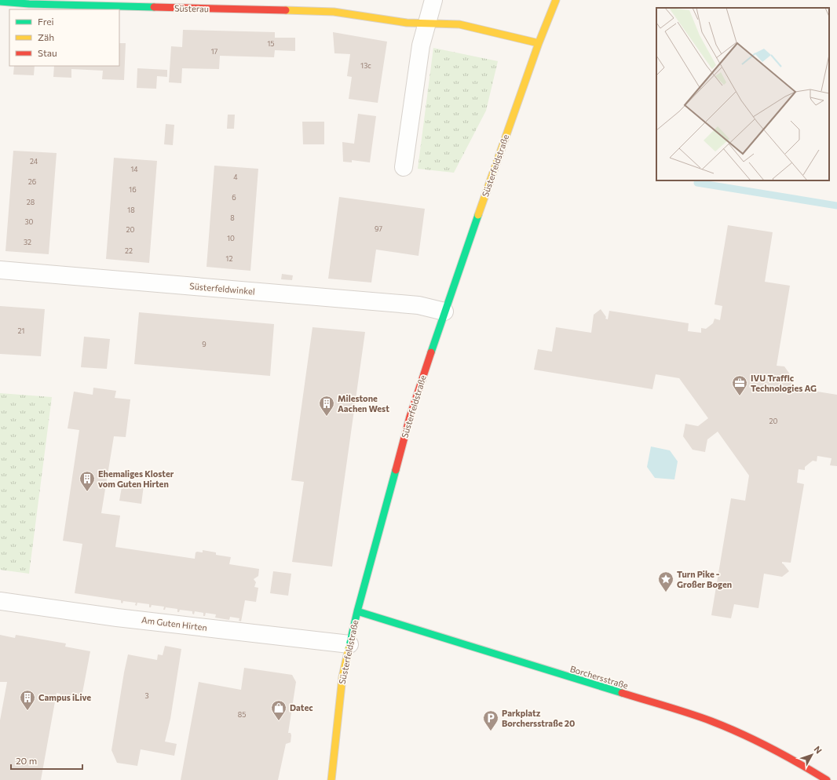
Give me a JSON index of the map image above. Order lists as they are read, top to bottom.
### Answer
{
  "streets": {
    "street": [
      "Süsterau",
      "Süsterfeldstraße",
      "Süsterfeldwinkel",
      "Am Guten Hirten",
      "Borchersstraße"
    ]
  },
  "crossings": [
    ["Süsterfeldstraße", "Süsterfeldwinkel"],
    ["Süsterfeldstraße", "Am Guten Hirten"],
    ["Süsterfeldstraße", "Borchersstraße"]
  ],
  "places": {
    "office": ["IVU Traffic Technologies AG"],
    "building": ["Milestone Aachen West", "Ehemaliges Kloster vom Guten Hirten", "Campus iLive"],
    "place": ["Turn Pike - Großer Bogen"],
    "shop": ["Datec"],
    "parking": ["Parkplatz Borchersstraße 20"]
  },
  "house_numbers": [
    "15",
    "17",
    "13c",
    "24",
    "14",
    "4",
    "26",
    "16",
    "6",
    "28",
    "18",
    "8",
    "30",
    "97",
    "20",
    "10",
    "32",
    "22",
    "12",
    "21",
    "9",
    "20",
    "3",
    "85"
  ],
  "legend": ["Frei", "Zäh", "Stau"],
  "scale_bar": "20 m",
  "north": "top right"
}
